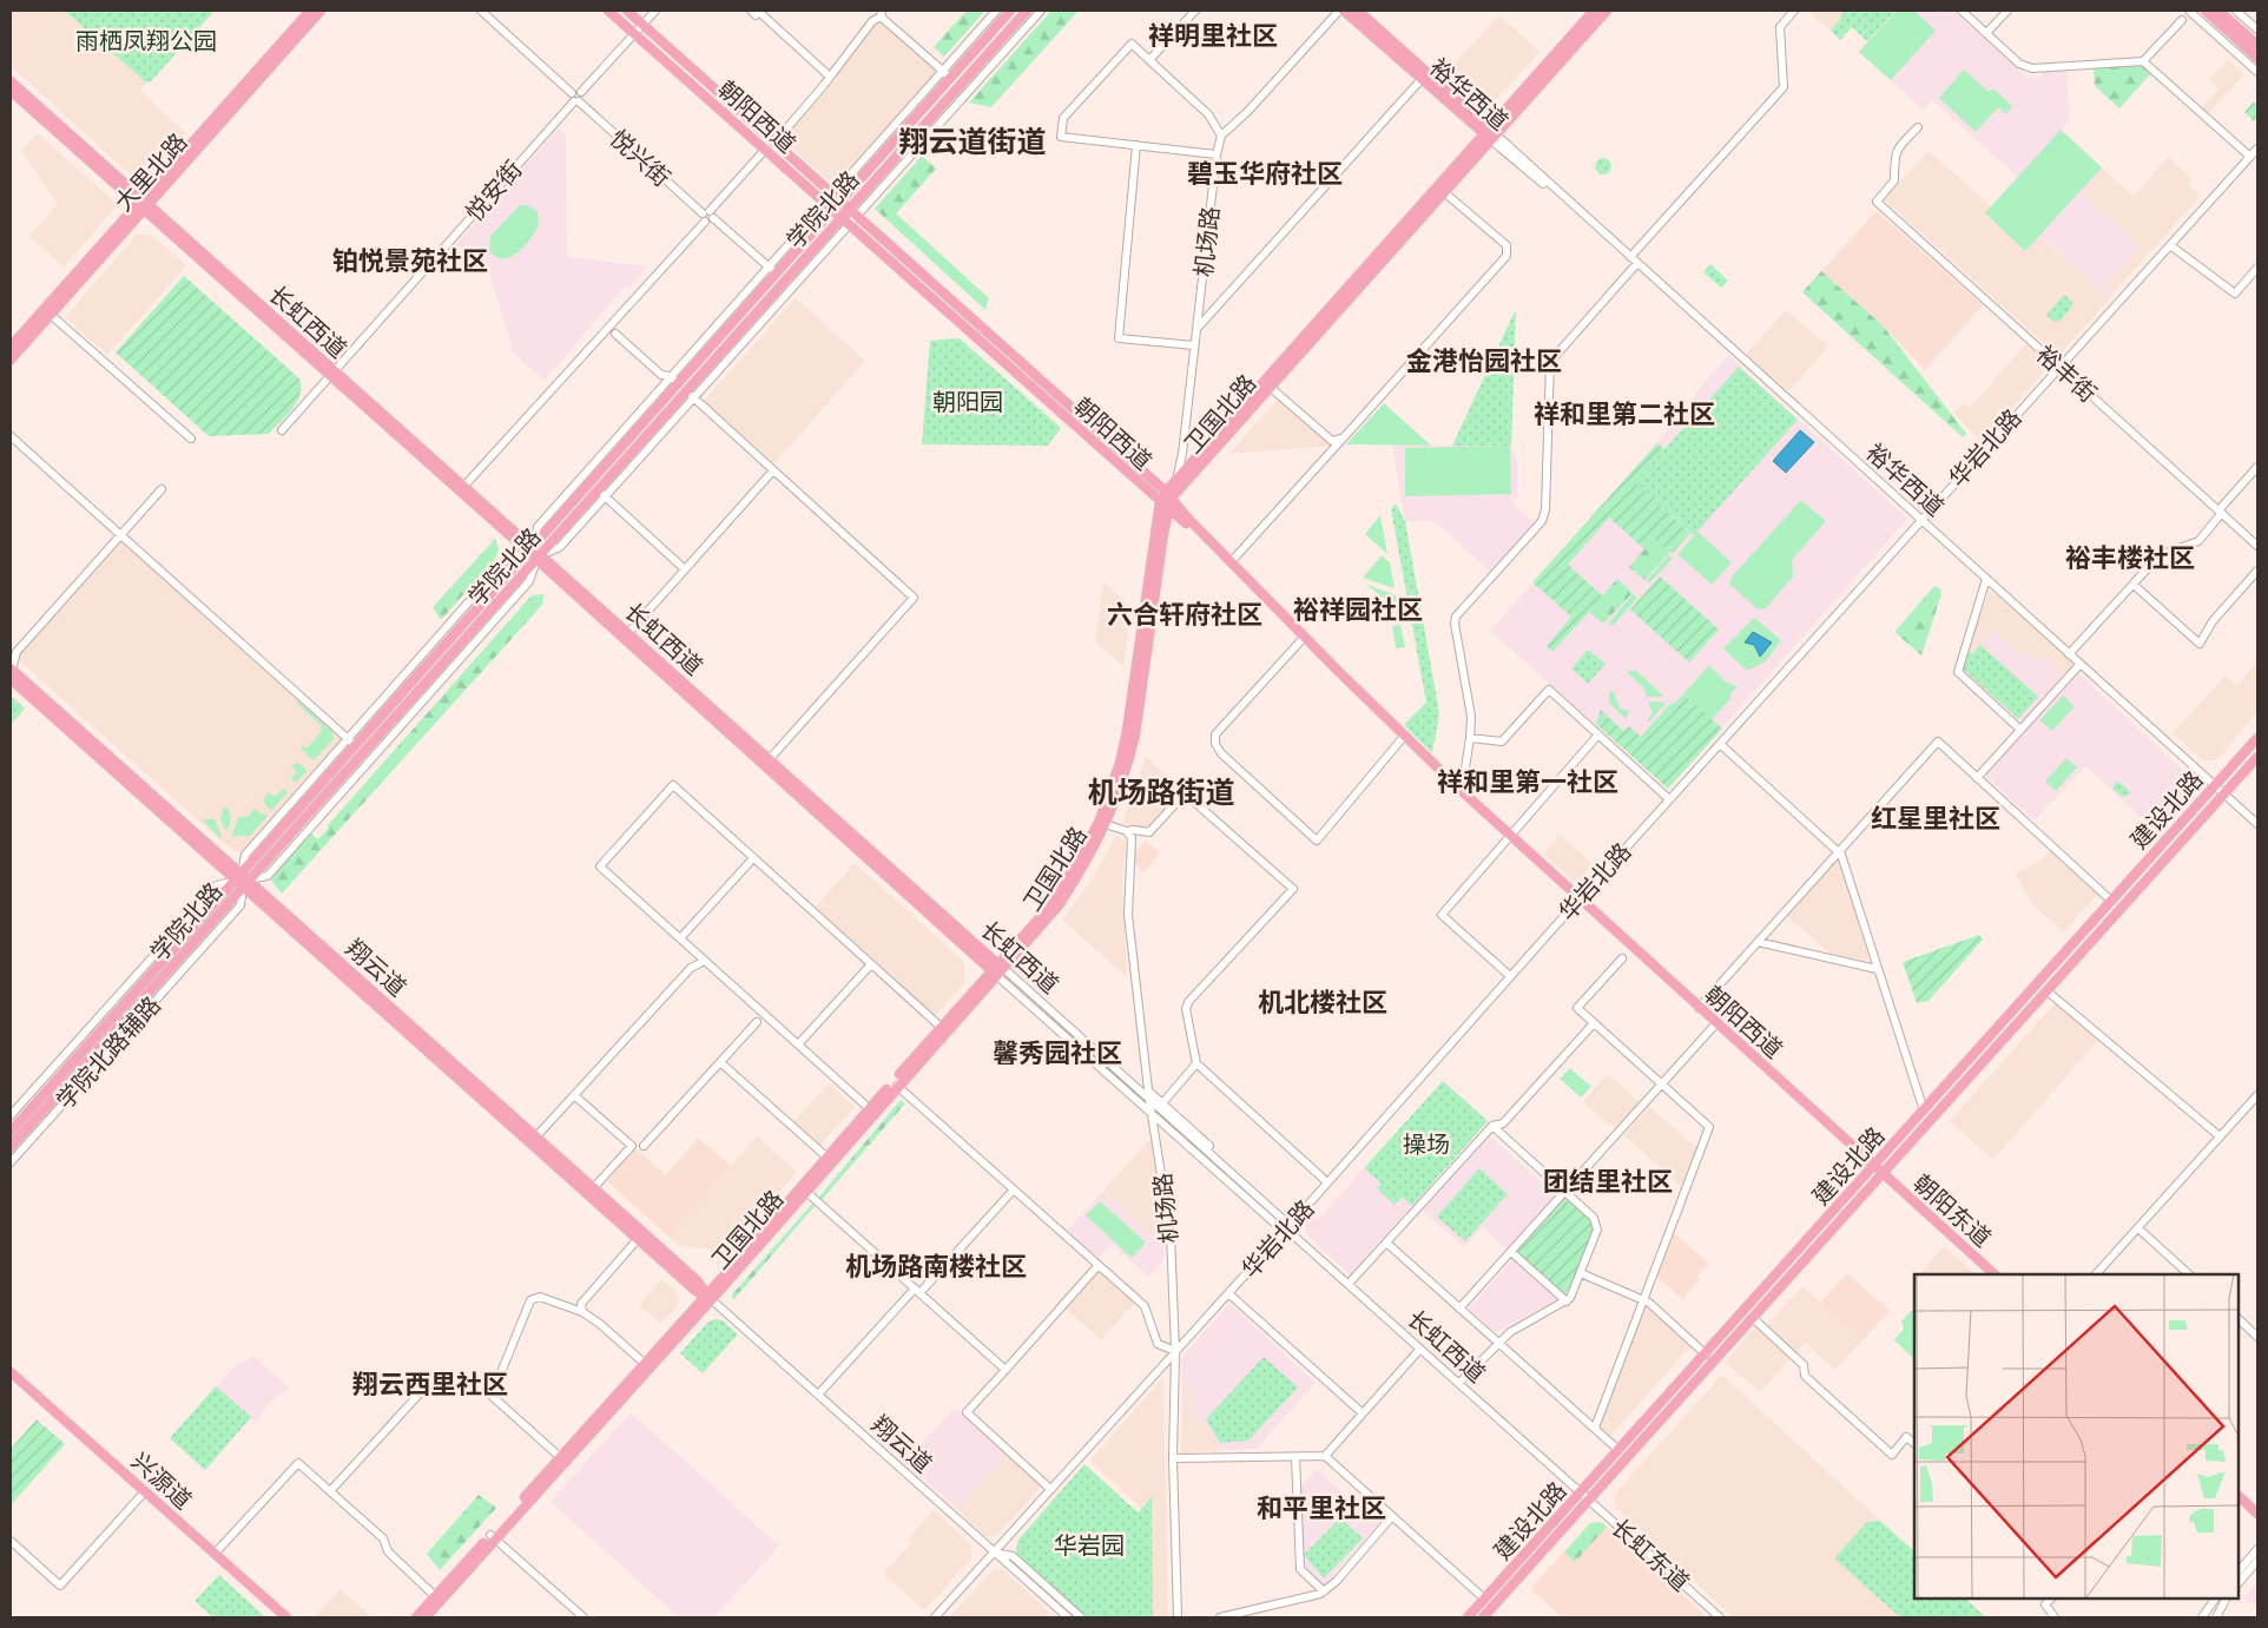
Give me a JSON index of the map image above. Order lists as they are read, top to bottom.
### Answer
{
  "streets": {
    "main road": [
      "裕华西道",
      "朝阳西道",
      "大里北路",
      "学院北路",
      "长虹西道",
      "卫国北路",
      "建设北路",
      "翔云道",
      "朝阳东道",
      "兴源道"
    ],
    "street": [
      "悦兴街",
      "悦安街",
      "机场路",
      "裕丰街",
      "华岩北路",
      "学院北路辅路",
      "长虹东道"
    ]
  },
  "crossings": [
    ["裕华西道", "卫国北路"],
    ["裕华西道", "华岩北路"],
    ["裕华西道", "建设北路"],
    ["朝阳西道", "悦安街"],
    ["朝阳西道", "学院北路"],
    ["朝阳西道", "卫国北路"],
    ["朝阳西道", "华岩北路"],
    ["朝阳西道", "建设北路"],
    ["朝阳西道", "朝阳东道"],
    ["悦兴街", "悦安街"],
    ["悦兴街", "学院北路"],
    ["大里北路", "长虹西道"],
    ["悦安街", "长虹西道"],
    ["学院北路", "长虹西道"],
    ["学院北路", "翔云道"],
    ["学院北路", "学院北路辅路"],
    ["机场路", "长虹西道"],
    ["机场路", "卫国北路"],
    ["机场路", "华岩北路"],
    ["长虹西道", "卫国北路"],
    ["长虹西道", "华岩北路"],
    ["长虹西道", "建设北路"],
    ["长虹西道", "学院北路辅路"],
    ["长虹西道", "长虹东道"],
    ["裕丰街", "华岩北路"],
    ["卫国北路", "翔云道"],
    ["华岩北路", "翔云道"],
    ["建设北路", "朝阳东道"],
    ["建设北路", "长虹东道"],
    ["翔云道", "学院北路辅路"]
  ],
  "districts": [
    "祥明里社区",
    "翔云道街道",
    "碧玉华府社区",
    "铂悦景苑社区",
    "金港怡园社区",
    "祥和里第二社区",
    "裕丰楼社区",
    "裕祥园社区",
    "六合轩府社区",
    "祥和里第一社区",
    "机场路街道",
    "红星里社区",
    "机北楼社区",
    "馨秀园社区",
    "团结里社区",
    "机场路南楼社区",
    "翔云西里社区",
    "和平里社区"
  ],
  "parks": [
    "雨栖凤翔公园",
    "朝阳园",
    "操场",
    "华岩园"
  ]
}
